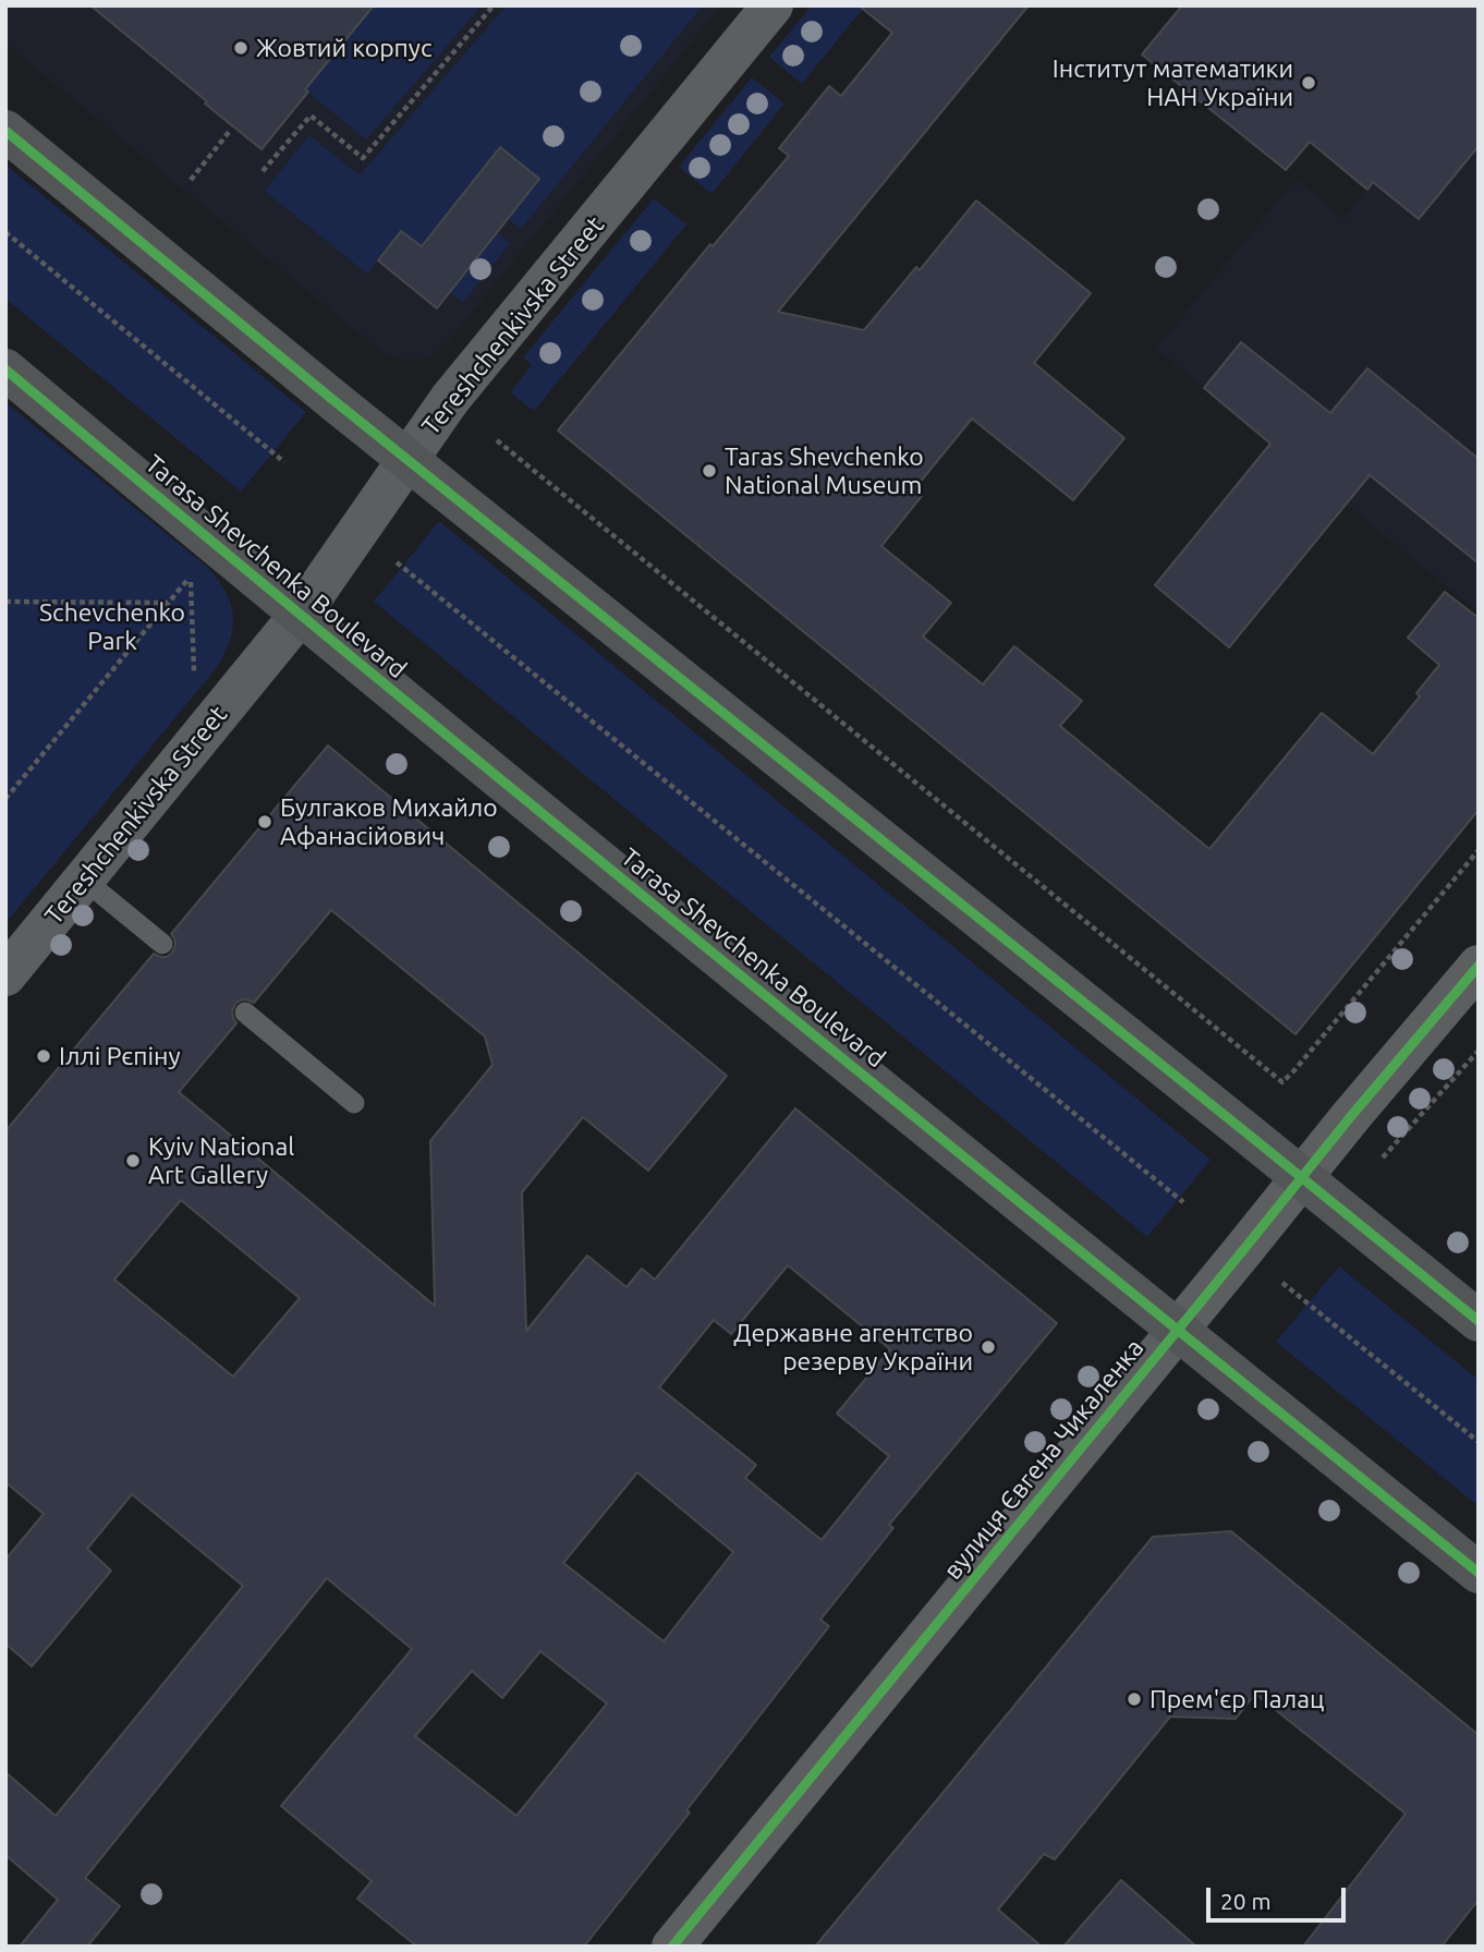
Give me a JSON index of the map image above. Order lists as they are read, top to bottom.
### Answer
{
  "streets": {
    "main road": ["Tarasa Shevchenka Boulevard"],
    "street": ["Tereshchenkivska Street", "вулиця Євгена Чикаленка"]
  },
  "crossings": [
    ["Tereshchenkivska Street", "Tarasa Shevchenka Boulevard"],
    ["Tarasa Shevchenka Boulevard", "вулиця Євгена Чикаленка"]
  ],
  "parks": ["Schevchenko Park"],
  "places": [
    "Жовтий корпус",
    "Інститут математики НАН України",
    "Taras Shevchenko National Museum",
    "Булгаков Михайло Афанасійович",
    "Іллі Рєпіну",
    "Kyiv National Art Gallery",
    "Державне агентство резерву України",
    "Прем'єр Палац"
  ],
  "scale_bar": "20 m"
}
